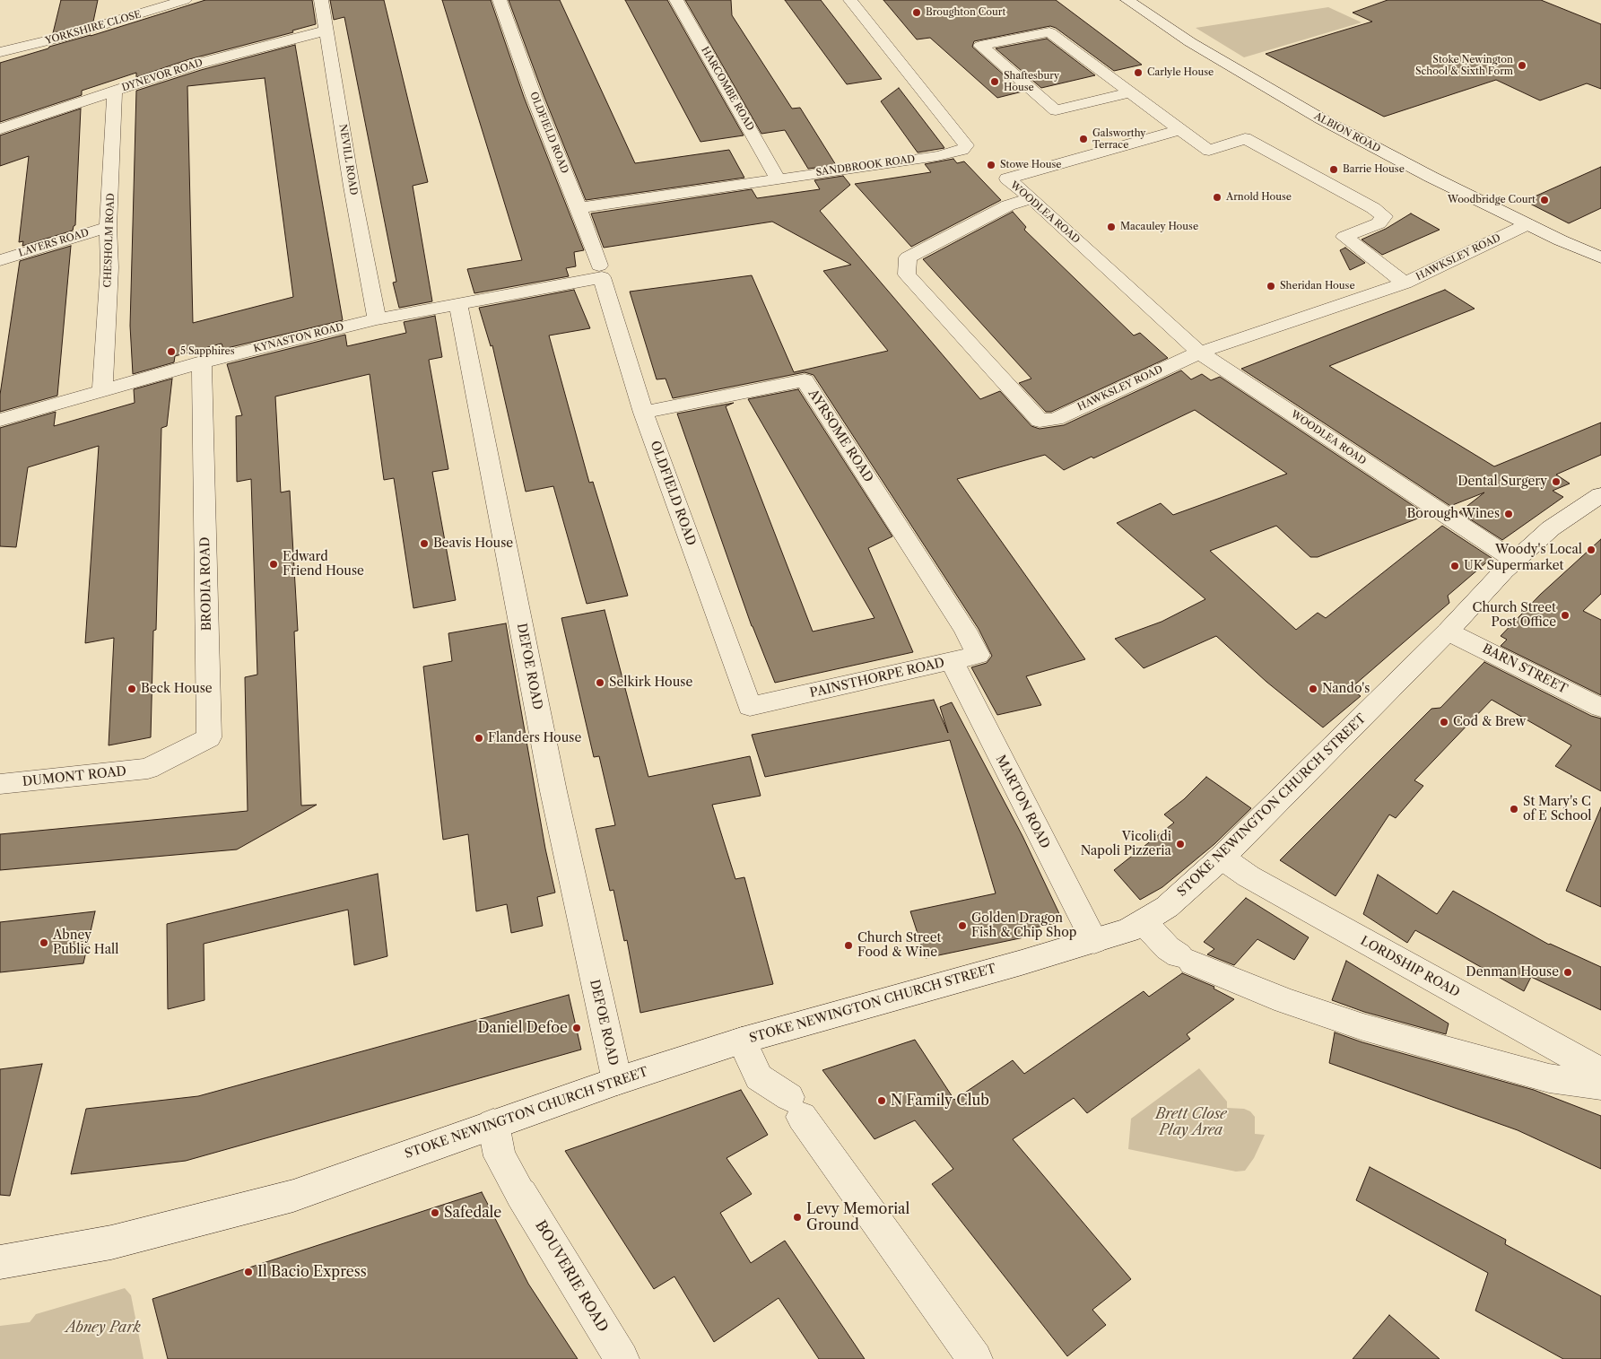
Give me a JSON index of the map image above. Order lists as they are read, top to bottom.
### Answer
{
  "streets": {
    "street": [
      "YORKSHIRE CLOSE",
      "DYNEVOR ROAD",
      "HARCOMBE ROAD",
      "OLDFIELD ROAD",
      "ALBION ROAD",
      "NEVILL ROAD",
      "SANDBROOK ROAD",
      "WOODLEA ROAD",
      "CHESHOLM ROAD",
      "LAVERS ROAD",
      "HAWKSLEY ROAD",
      "KYNASTON ROAD",
      "AYRSOME ROAD",
      "BRODIA ROAD",
      "DEFOE ROAD",
      "BARN STREET",
      "PAINSTHORPE ROAD",
      "DUMONT ROAD",
      "MARTON ROAD",
      "STOKE NEWINGTON CHURCH STREET",
      "LORDSHIP ROAD",
      "BOUVERIE ROAD"
    ]
  },
  "crossings": [
    ["DYNEVOR ROAD", "NEVILL ROAD"],
    ["DYNEVOR ROAD", "CHESHOLM ROAD"],
    ["HARCOMBE ROAD", "SANDBROOK ROAD"],
    ["OLDFIELD ROAD", "SANDBROOK ROAD"],
    ["OLDFIELD ROAD", "KYNASTON ROAD"],
    ["OLDFIELD ROAD", "AYRSOME ROAD"],
    ["OLDFIELD ROAD", "PAINSTHORPE ROAD"],
    ["ALBION ROAD", "HAWKSLEY ROAD"],
    ["NEVILL ROAD", "KYNASTON ROAD"],
    ["WOODLEA ROAD", "HAWKSLEY ROAD"],
    ["WOODLEA ROAD", "STOKE NEWINGTON CHURCH STREET"],
    ["CHESHOLM ROAD", "LAVERS ROAD"],
    ["CHESHOLM ROAD", "KYNASTON ROAD"],
    ["KYNASTON ROAD", "BRODIA ROAD"],
    ["KYNASTON ROAD", "DEFOE ROAD"],
    ["AYRSOME ROAD", "PAINSTHORPE ROAD"],
    ["BRODIA ROAD", "DUMONT ROAD"],
    ["DEFOE ROAD", "STOKE NEWINGTON CHURCH STREET"],
    ["BARN STREET", "STOKE NEWINGTON CHURCH STREET"],
    ["PAINSTHORPE ROAD", "MARTON ROAD"],
    ["MARTON ROAD", "STOKE NEWINGTON CHURCH STREET"],
    ["STOKE NEWINGTON CHURCH STREET", "LORDSHIP ROAD"],
    ["STOKE NEWINGTON CHURCH STREET", "BOUVERIE ROAD"]
  ],
  "parks": ["Brett Close Play Area", "Abney Park"],
  "places": [
    "Broughton Court",
    "Stoke Newington School & Sixth Form",
    "Carlyle House",
    "Shaftesbury House",
    "Galsworthy Terrace",
    "Stowe House",
    "Barrie House",
    "Arnold House",
    "Woodbridge Court",
    "Macauley House",
    "Sheridan House",
    "5 Sapphires",
    "Dental Surgery",
    "Borough Wines",
    "Beavis House",
    "Woody's Local",
    "Edward Friend House",
    "UK Supermarket",
    "Church Street Post Office",
    "Selkirk House",
    "Beck House",
    "Nando's",
    "Cod & Brew",
    "Flanders House",
    "St Mary's C of E School",
    "Vicoli di Napoli Pizzeria",
    "Golden Dragon Fish & Chip Shop",
    "Abney Public Hall",
    "Church Street Food & Wine",
    "Denman House",
    "Daniel Defoe",
    "N Family Club",
    "Safedale",
    "Levy Memorial Ground",
    "Il Bacio Express"
  ]
}
